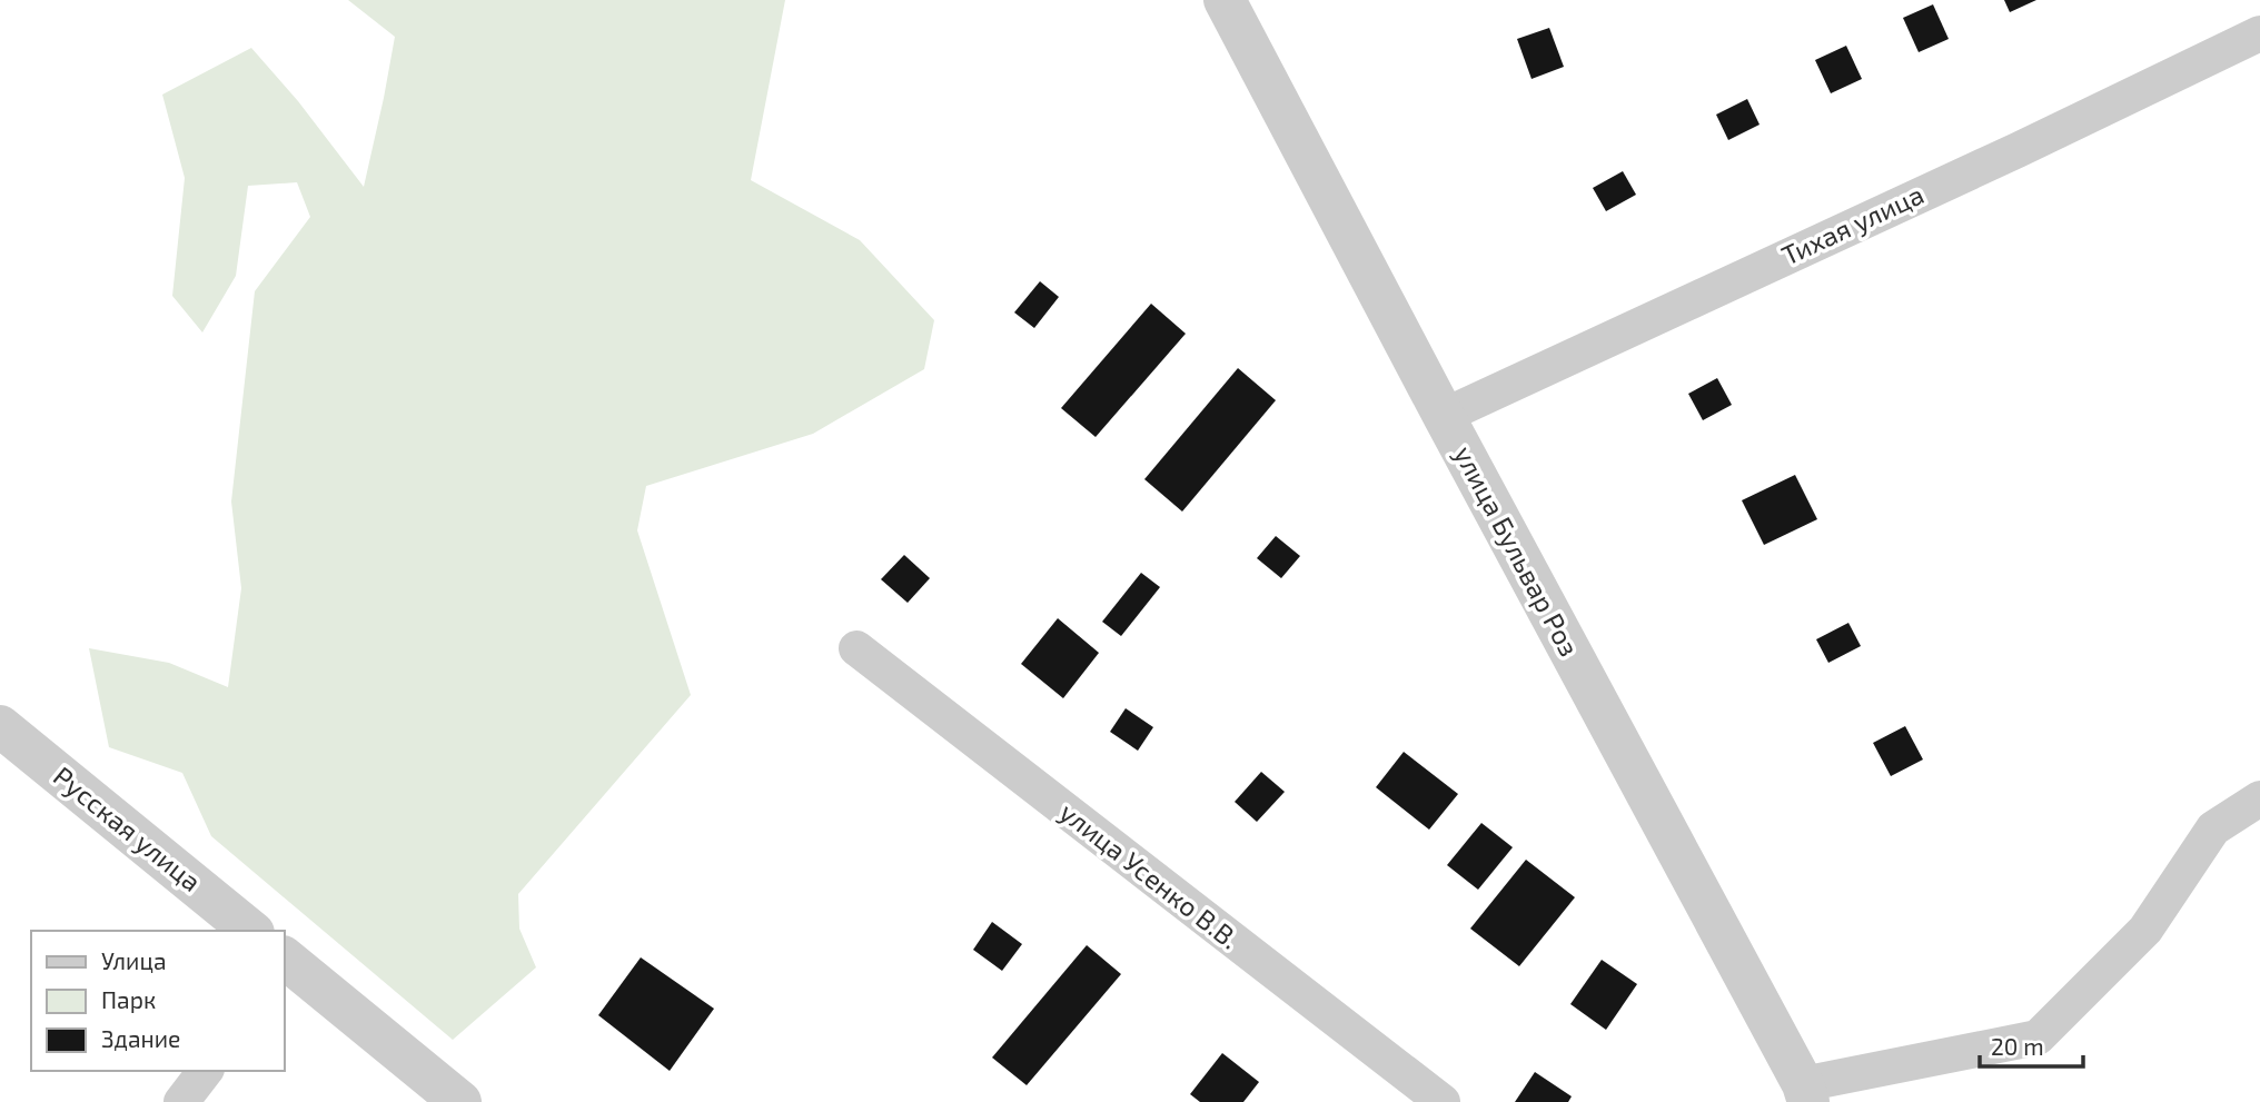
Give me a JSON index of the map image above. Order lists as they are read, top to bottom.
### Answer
{
  "streets": {
    "street": [
      "Тихая улица",
      "улица Бульвар Роз",
      "Русская улица",
      "улица Усенко В.В."
    ]
  },
  "crossings": [
    ["Тихая улица", "улица Бульвар Роз"]
  ],
  "legend": ["Улица", "Парк", "Здание"],
  "scale_bar": "20 m"
}
